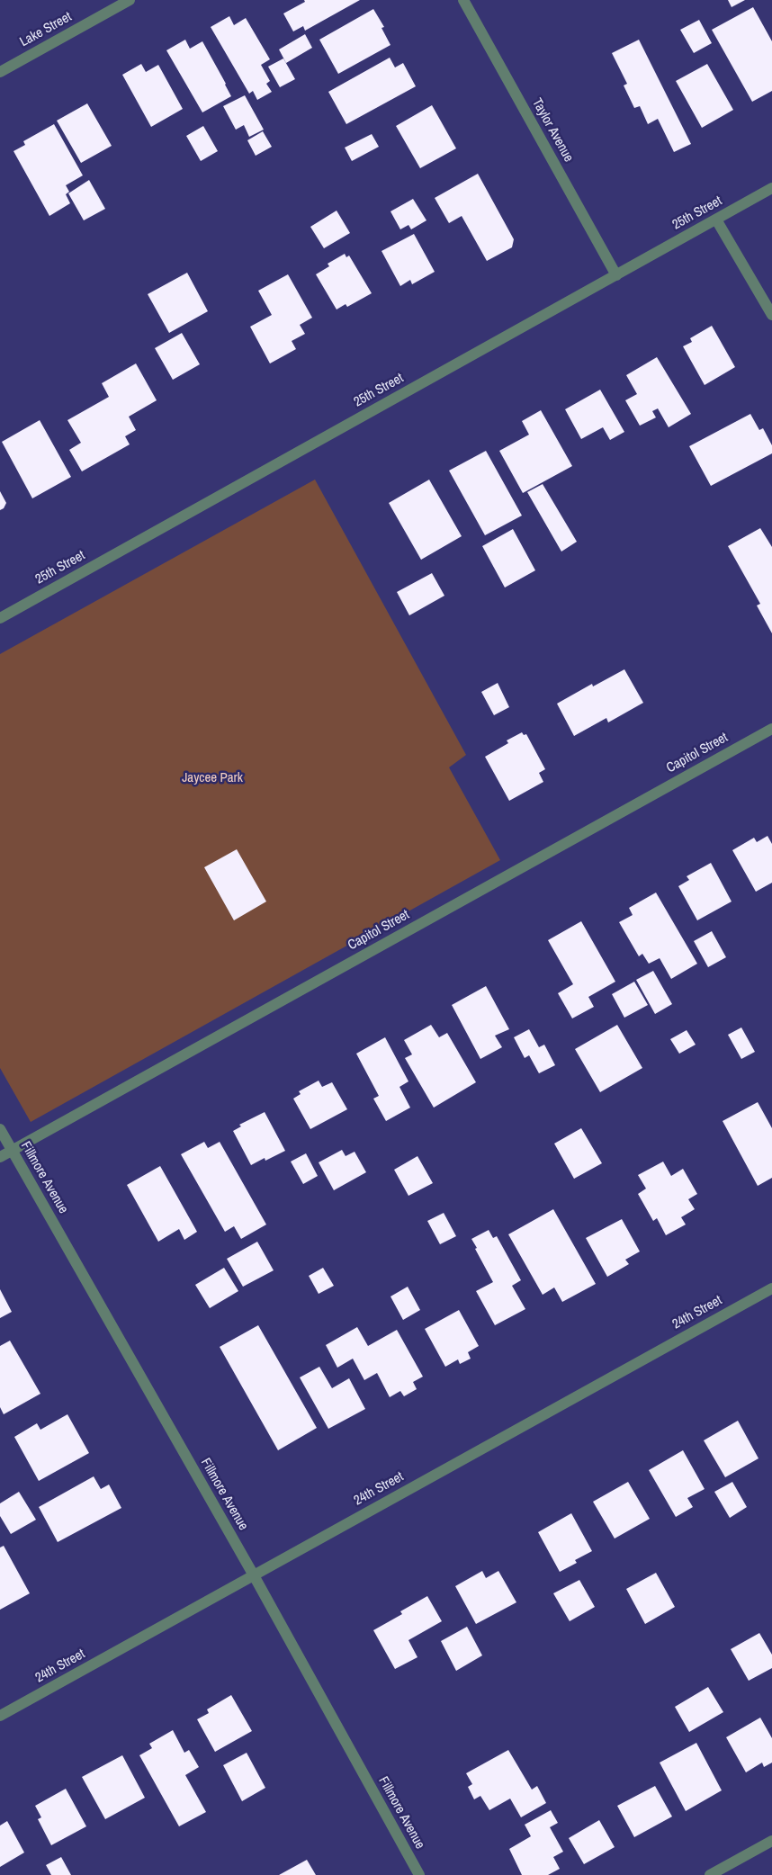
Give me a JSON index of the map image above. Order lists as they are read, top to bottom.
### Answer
{
  "streets": {
    "street": [
      "Lake Street",
      "Taylor Avenue",
      "25th Street",
      "Capitol Street",
      "Fillmore Avenue",
      "24th Street"
    ]
  },
  "crossings": [
    ["Taylor Avenue", "25th Street"],
    ["Capitol Street", "Fillmore Avenue"],
    ["Fillmore Avenue", "24th Street"]
  ],
  "parks": ["Jaycee Park"]
}
